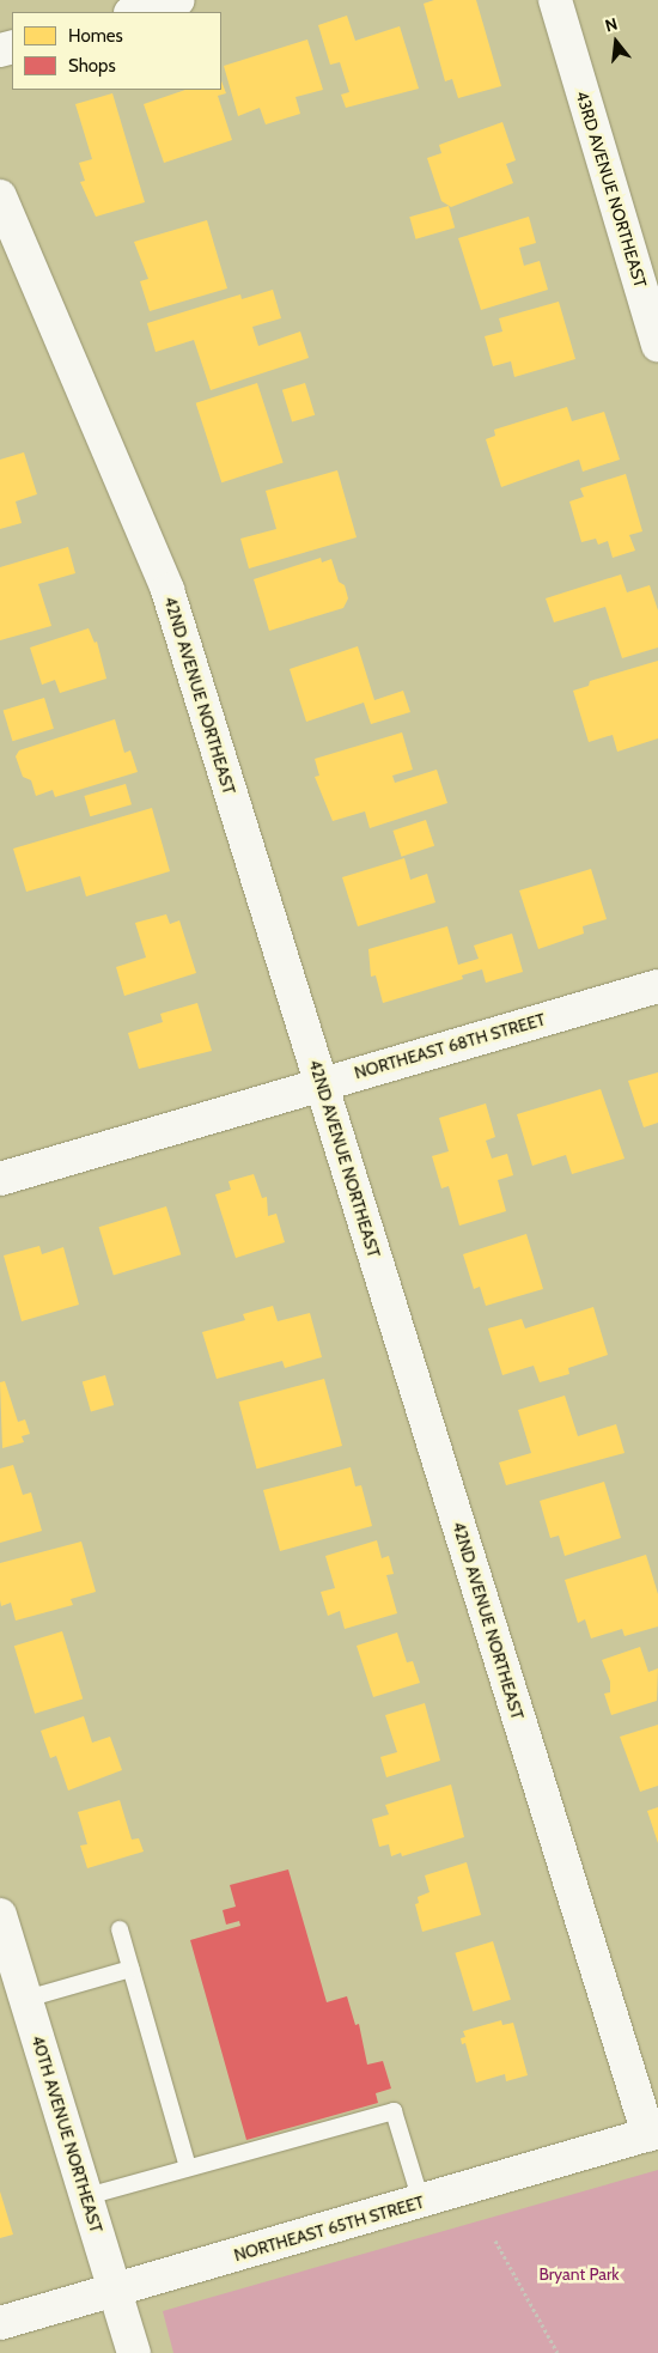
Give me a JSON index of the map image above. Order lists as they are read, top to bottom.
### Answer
{
  "streets": {
    "street": [
      "43RD AVENUE NORTHEAST",
      "42ND AVENUE NORTHEAST",
      "NORTHEAST 68TH STREET",
      "40TH AVENUE NORTHEAST",
      "NORTHEAST 65TH STREET"
    ]
  },
  "crossings": [
    ["42ND AVENUE NORTHEAST", "NORTHEAST 68TH STREET"],
    ["42ND AVENUE NORTHEAST", "NORTHEAST 65TH STREET"],
    ["40TH AVENUE NORTHEAST", "NORTHEAST 65TH STREET"]
  ],
  "parks": ["Bryant Park"],
  "legend": ["Homes", "Shops"],
  "north": "top"
}
